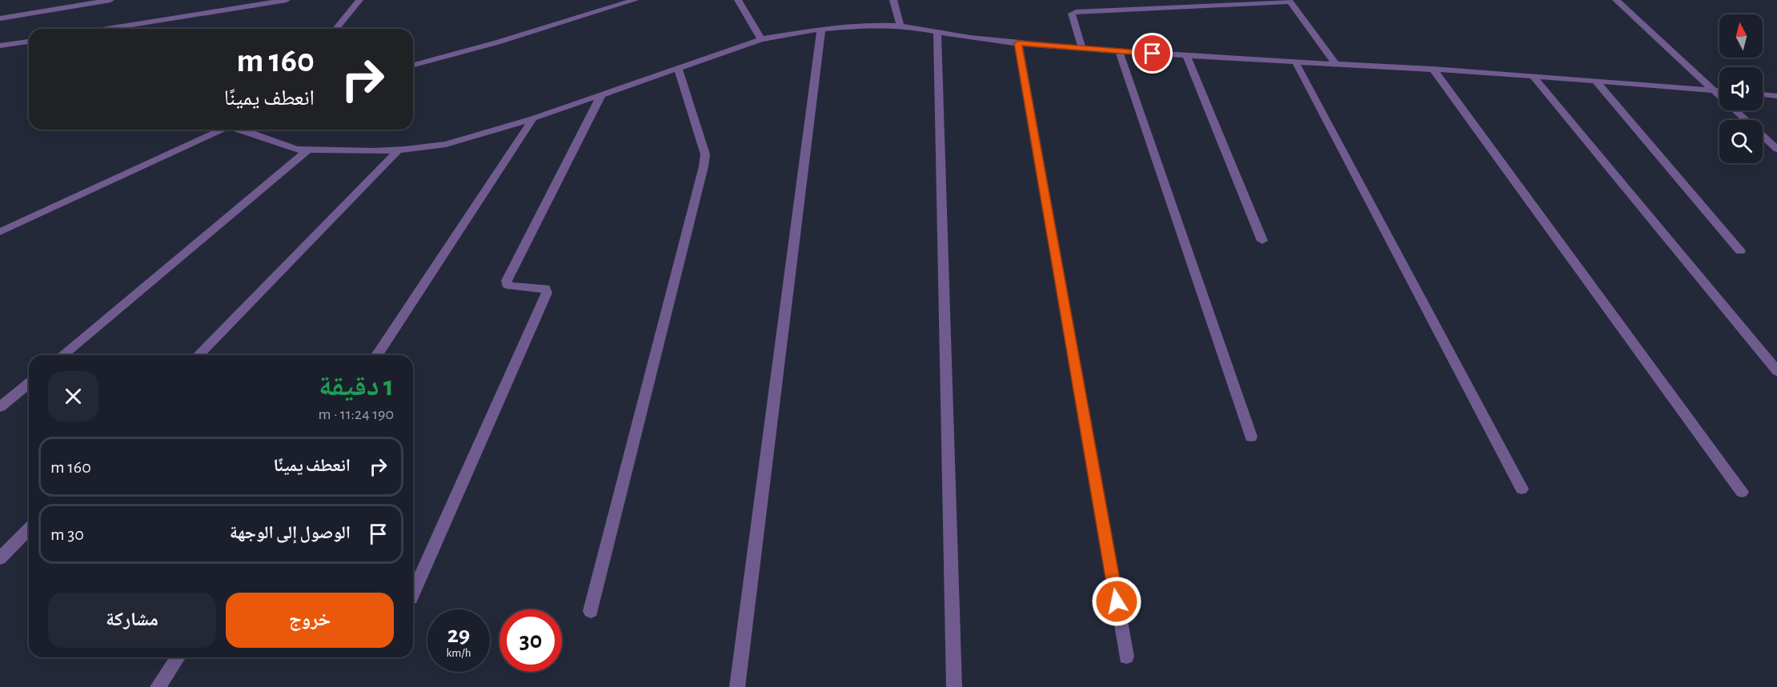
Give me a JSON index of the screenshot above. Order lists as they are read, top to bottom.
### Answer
{
  "north": "top",
  "page": {
    "turn": ["160 m", "انعطف يمينًا"],
    "heading": ["1 دقيقة", "190 m · 11:24"],
    "list": [
      {
        "name": "انعطف يمينًا",
        "value": "160 m"
      },
      {
        "name": "الوصول إلى الوجهة",
        "value": "30 m"
      }
    ],
    "buttons": ["خروج", "مشاركة"],
    "speed": "29 km/h",
    "limit": "30"
  }
}
